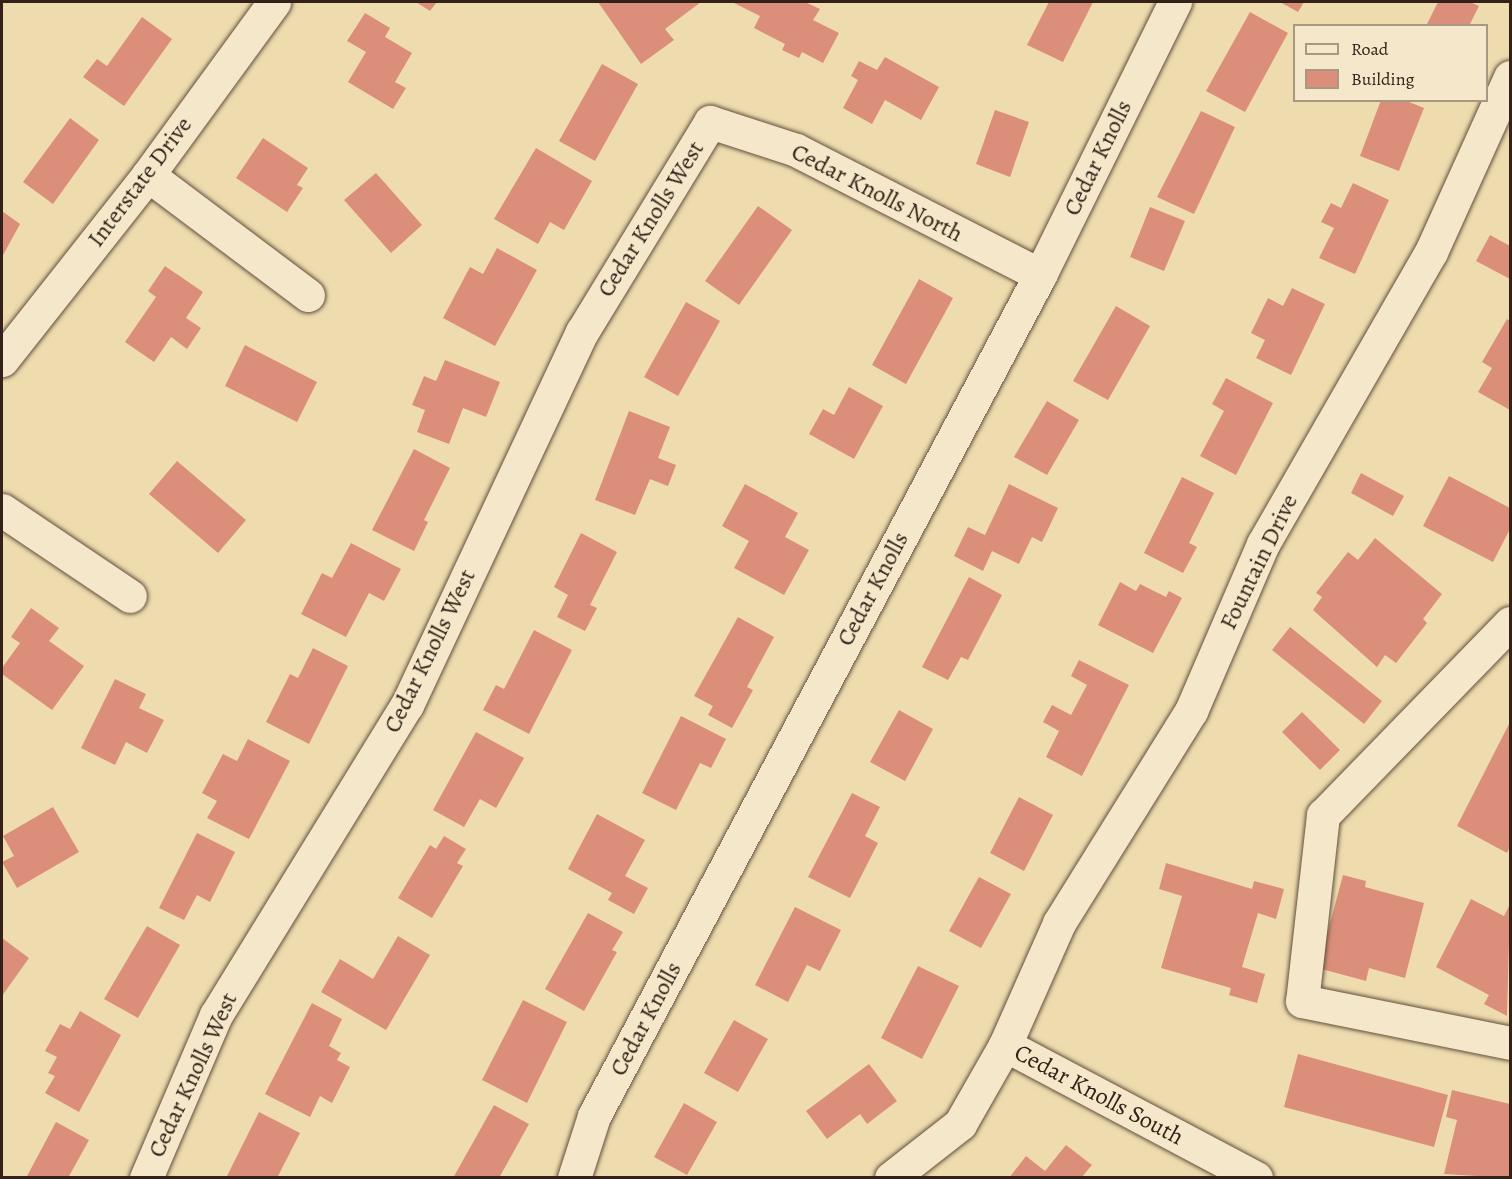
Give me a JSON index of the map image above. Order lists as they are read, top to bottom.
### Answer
{
  "streets": {
    "street": [
      "Cedar Knolls",
      "Interstate Drive",
      "Cedar Knolls North",
      "Cedar Knolls West",
      "Fountain Drive",
      "Cedar Knolls South"
    ]
  },
  "crossings": [
    ["Cedar Knolls", "Cedar Knolls North"],
    ["Cedar Knolls North", "Cedar Knolls West"],
    ["Fountain Drive", "Cedar Knolls South"]
  ],
  "legend": ["Road", "Building"]
}
